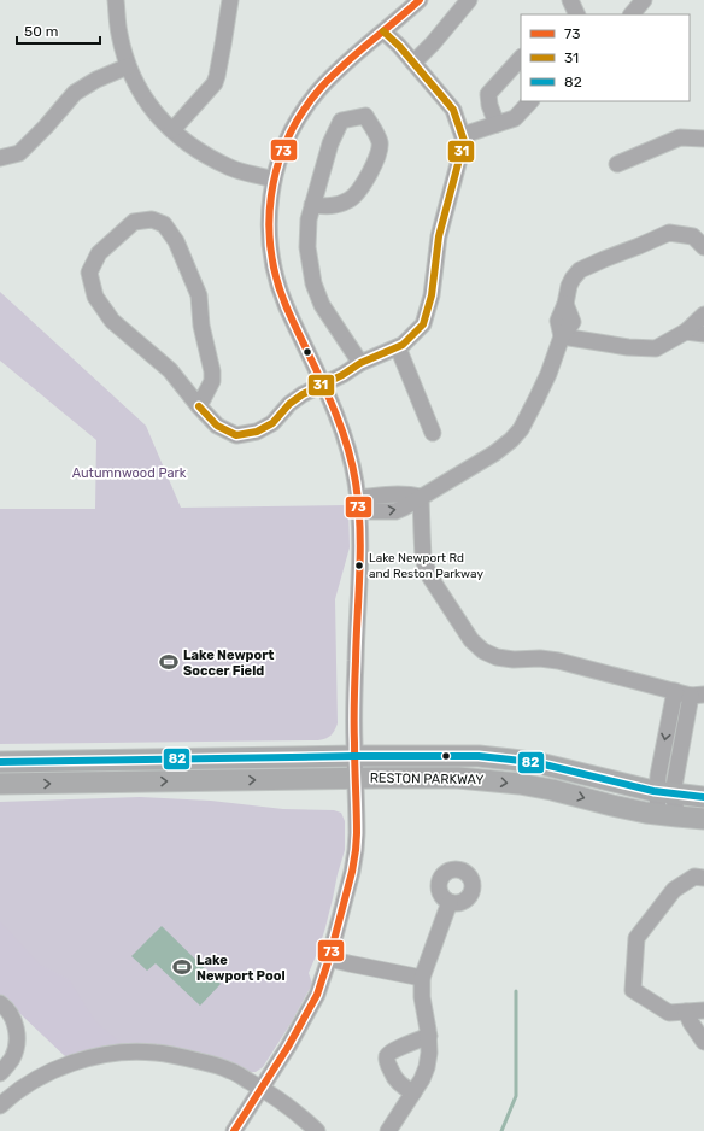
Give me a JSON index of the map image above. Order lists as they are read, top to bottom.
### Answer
{
  "streets": {
    "main road": ["RESTON PARKWAY"]
  },
  "parks": ["Autumnwood Park"],
  "places": {
    "other": ["Lake Newport Rd and Reston Parkway"],
    "sports": ["Lake Newport Soccer Field", "Lake Newport Pool"]
  },
  "lines": ["transit line 73", "transit line 31", "transit line 82"],
  "legend": ["73", "31", "82"],
  "scale_bar": "50 m"
}
